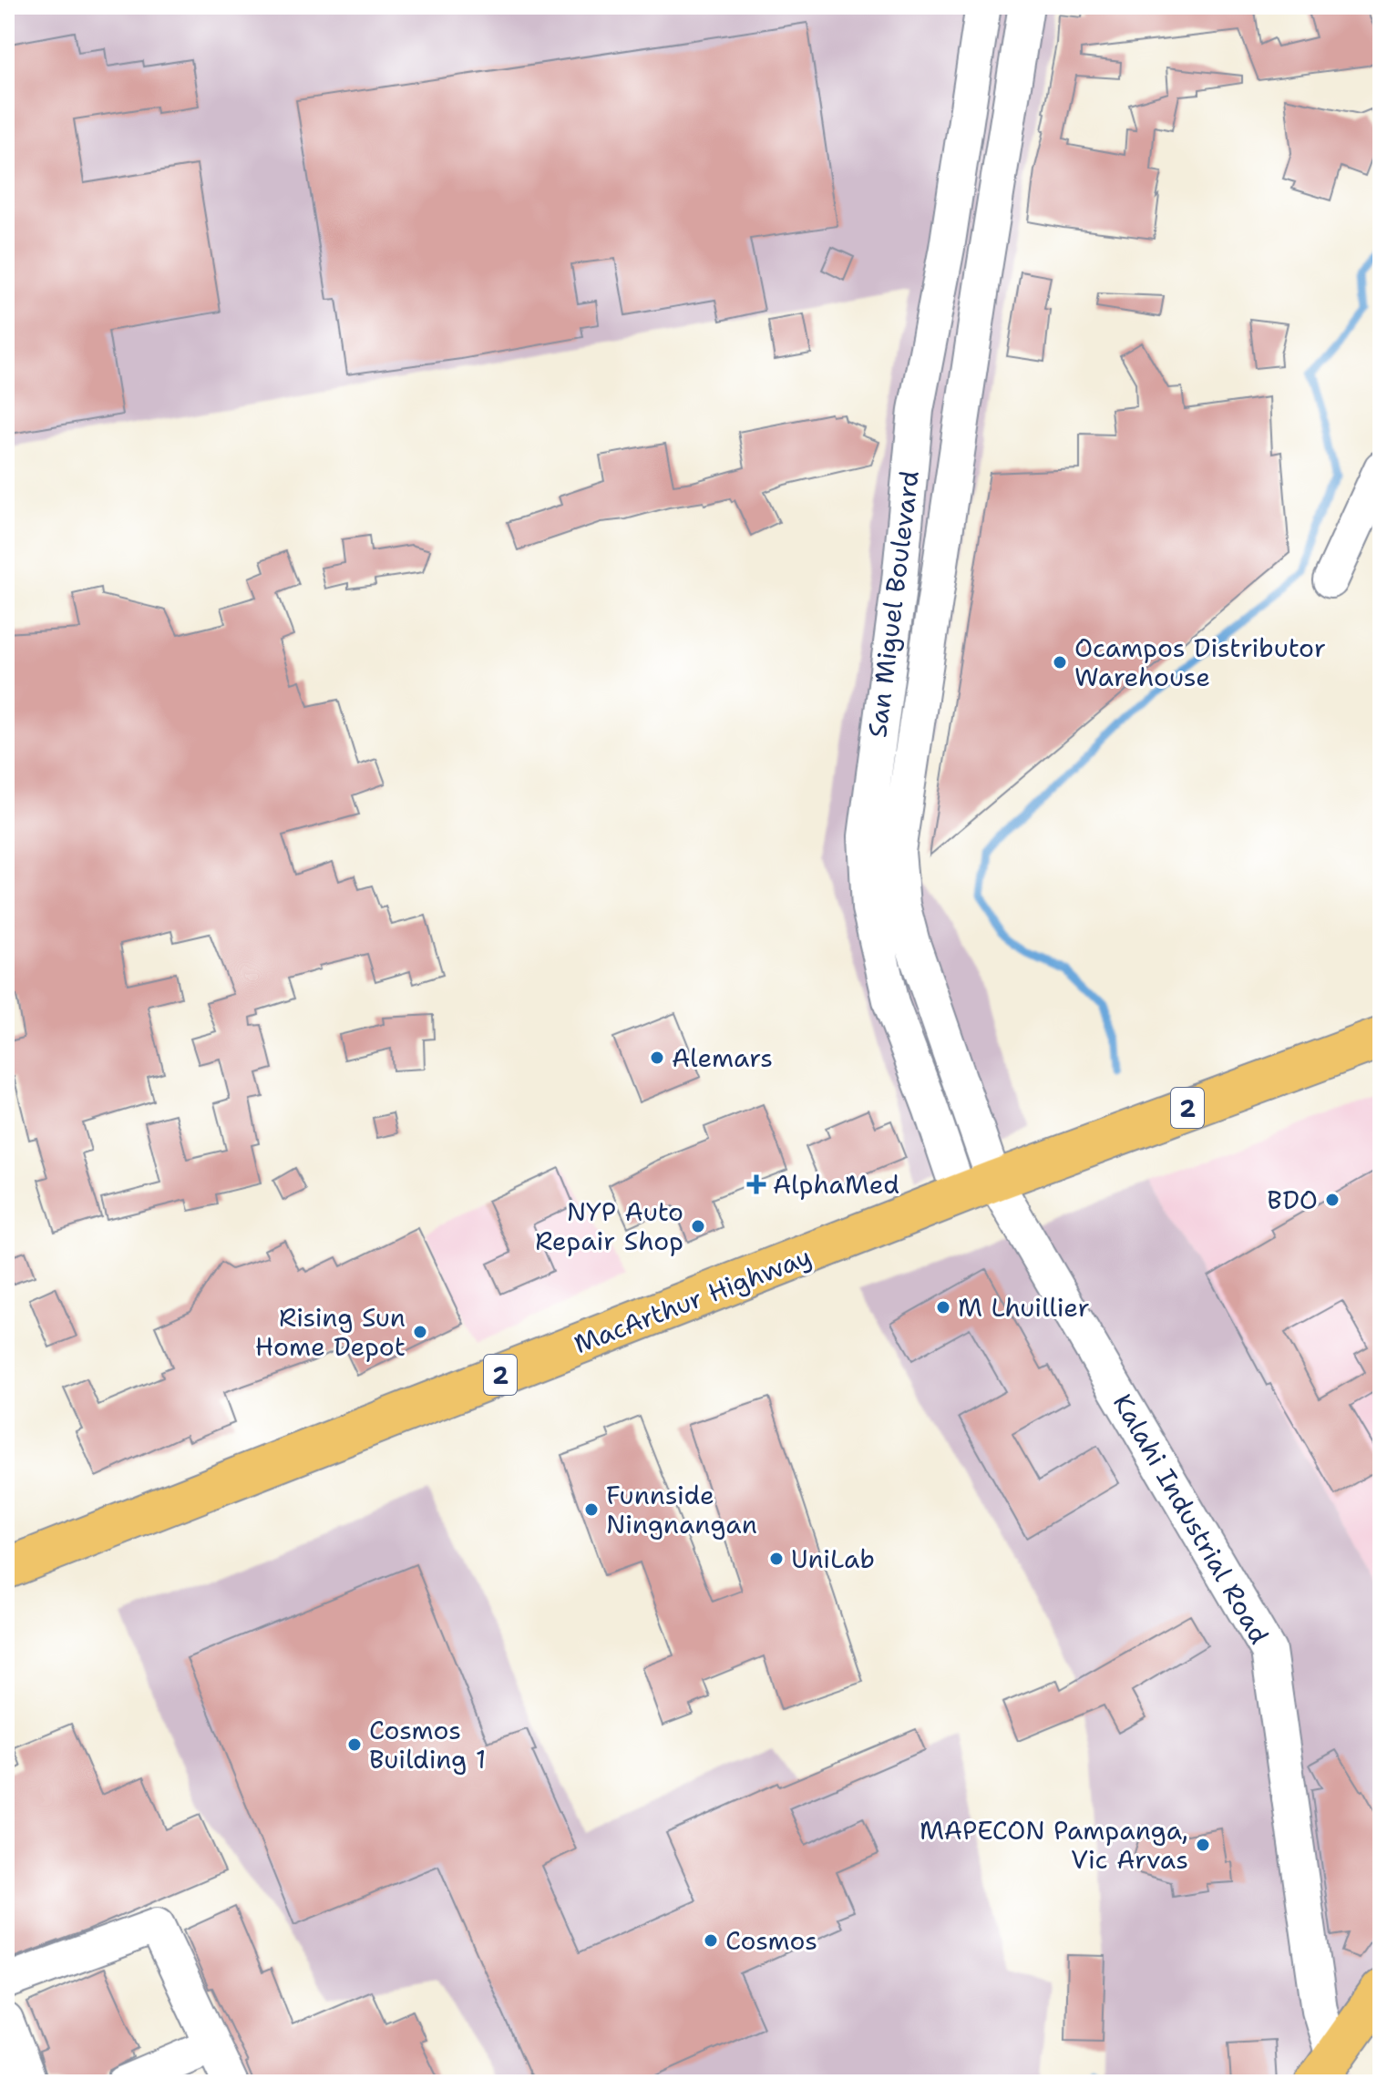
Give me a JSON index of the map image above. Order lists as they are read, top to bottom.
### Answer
{
  "streets": {
    "main road": ["2", "MacArthur Highway"],
    "street": ["San Miguel Boulevard", "Kalahi Industrial Road"]
  },
  "crossings": [
    ["San Miguel Boulevard", "MacArthur Highway"],
    ["San Miguel Boulevard", "Kalahi Industrial Road"],
    ["MacArthur Highway", "Kalahi Industrial Road"]
  ],
  "places": {
    "other": [
      "Ocampos Distributor Warehouse",
      "Alemars",
      "BDO",
      "NYP Auto Repair Shop",
      "M Lhuillier",
      "Rising Sun Home Depot",
      "Funnside Ningnangan",
      "UniLab",
      "Cosmos Building 1",
      "MAPECON Pampanga, Vic Arvas",
      "Cosmos"
    ],
    "health": ["AlphaMed"]
  }
}
